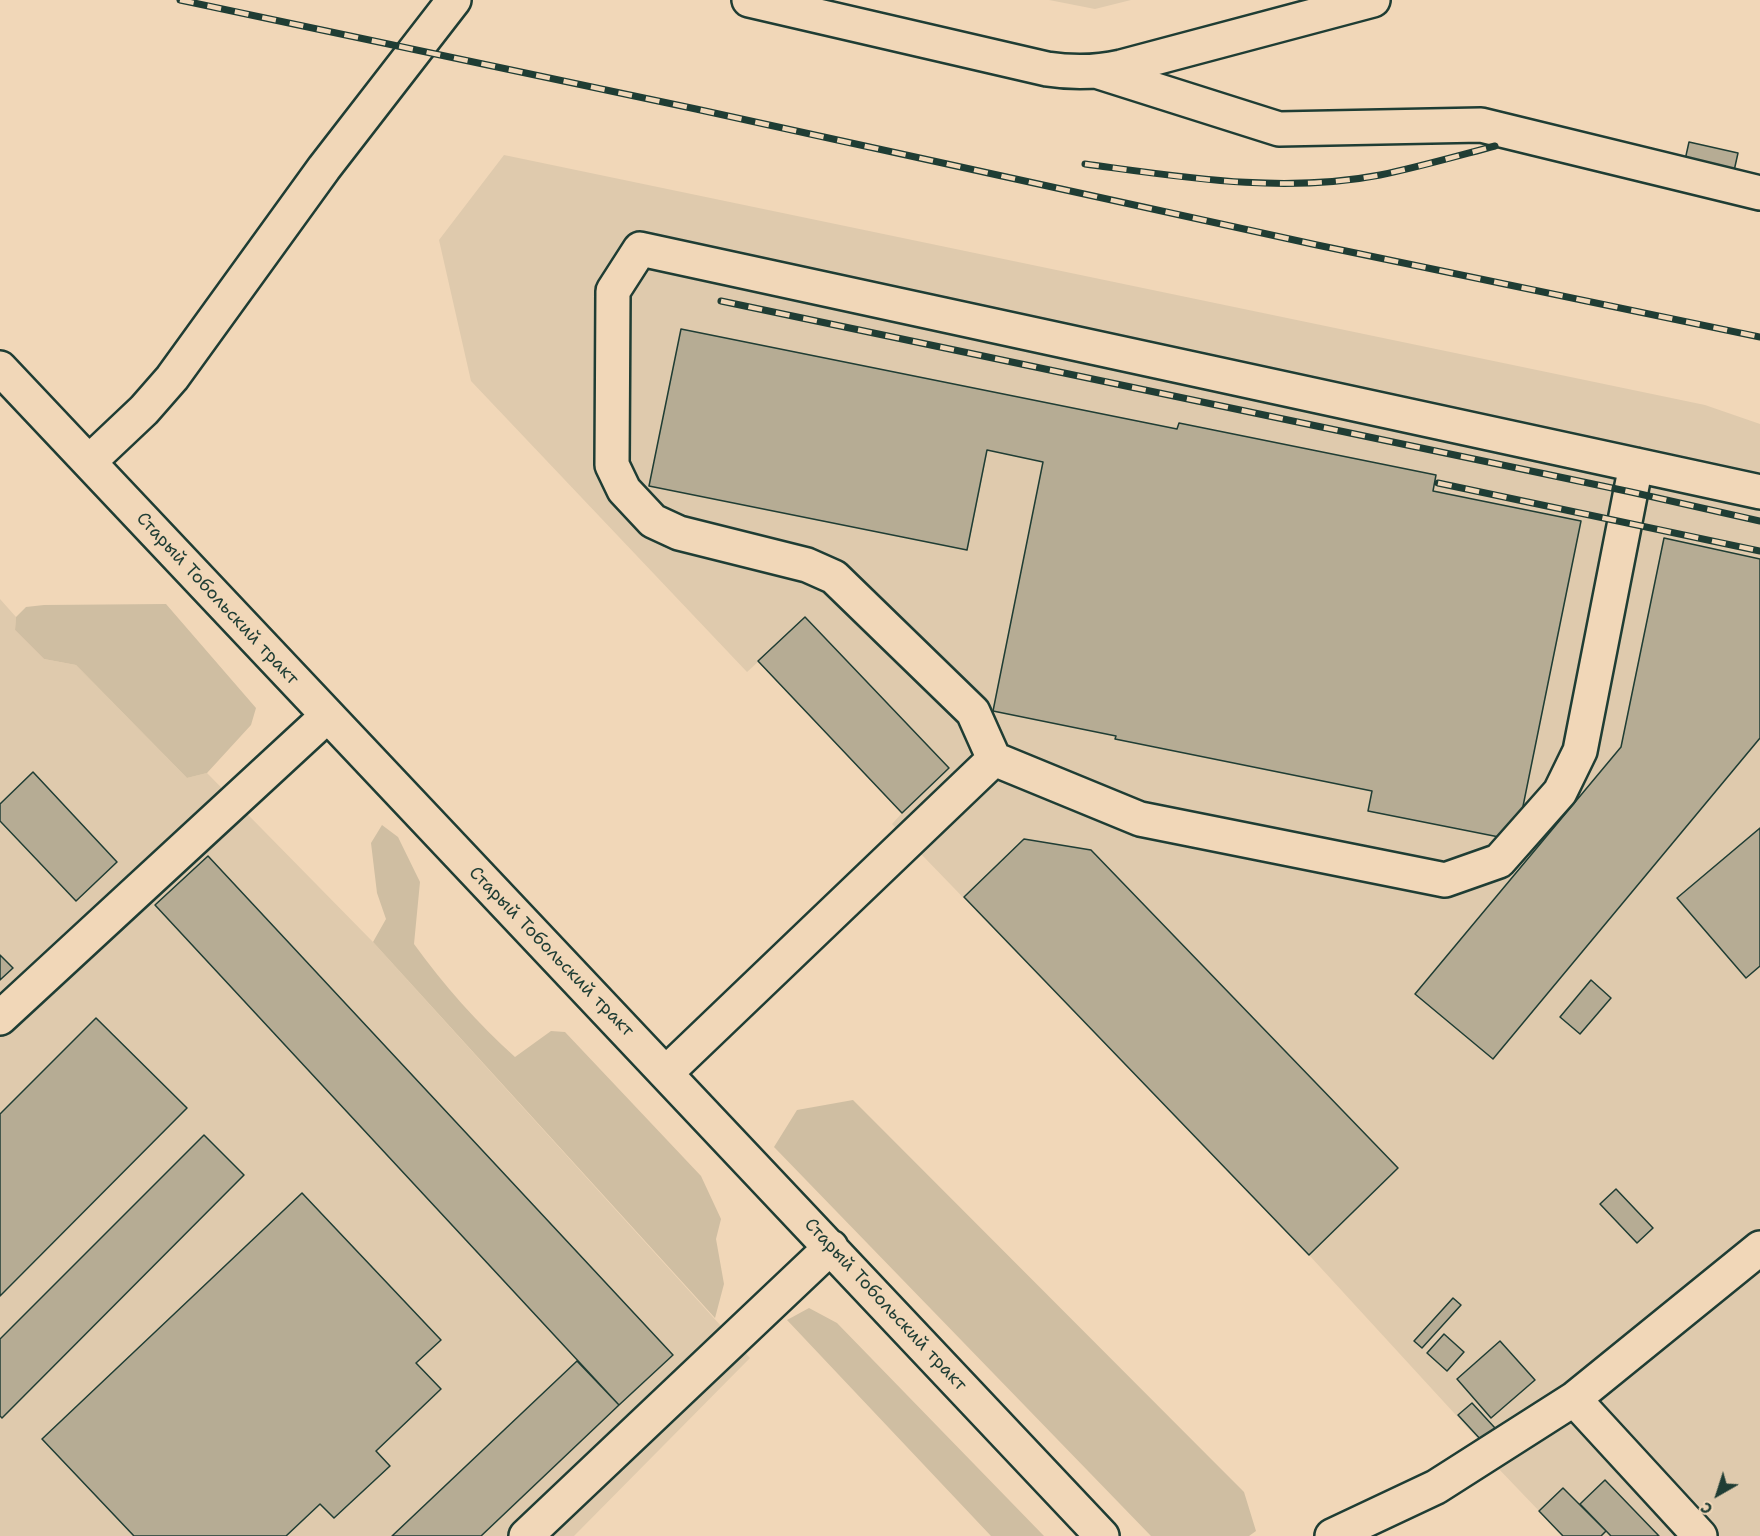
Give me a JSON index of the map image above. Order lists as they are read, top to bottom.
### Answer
{
  "streets": {
    "street": ["Старый Тобольский тракт"]
  },
  "north": "bottom left"
}
